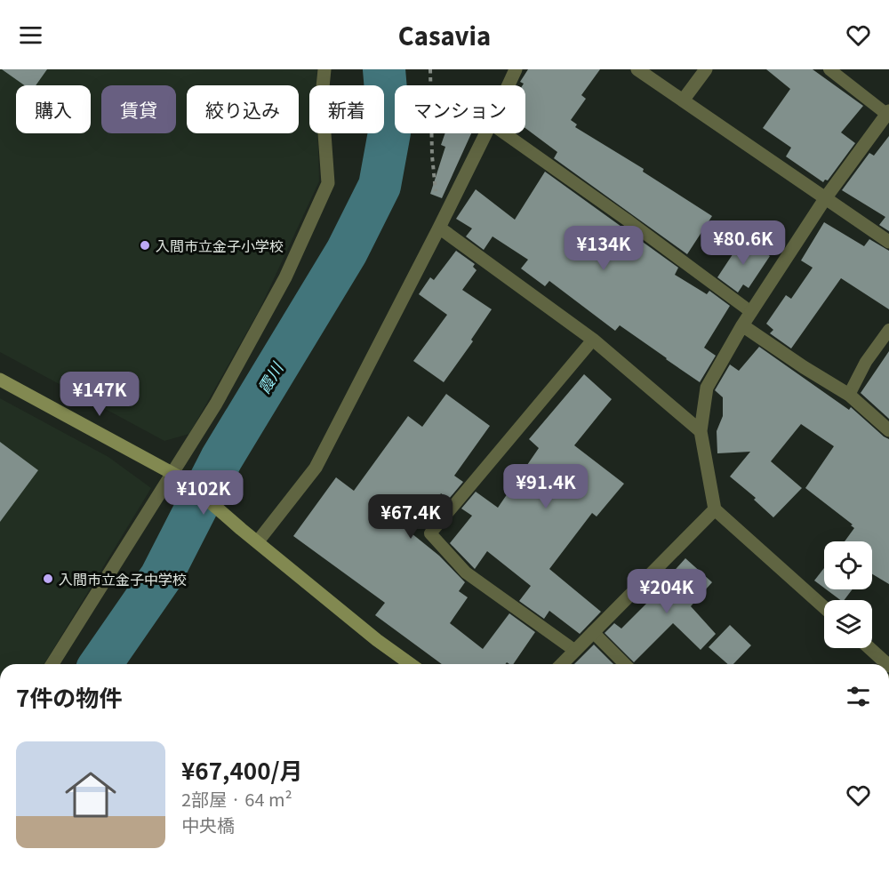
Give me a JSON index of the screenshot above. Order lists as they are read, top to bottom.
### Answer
{
  "water": ["霞川"],
  "places": ["入間市立金子小学校", "入間市立金子中学校"],
  "page": {
    "header": "Casavia",
    "chip": [
      "購入",
      "賃貸",
      "絞り込み",
      "新着",
      "マンション"
    ],
    "price": [
      "¥80.6K",
      "¥134K",
      "¥147K",
      "¥91.4K",
      "¥102K",
      "¥67.4K",
      "¥204K"
    ],
    "heading": "7件の物件",
    "list": [
      {
        "name": "¥67,400/月",
        "note": "2部屋 · 64 m² · 中央橋"
      }
    ]
  }
}
